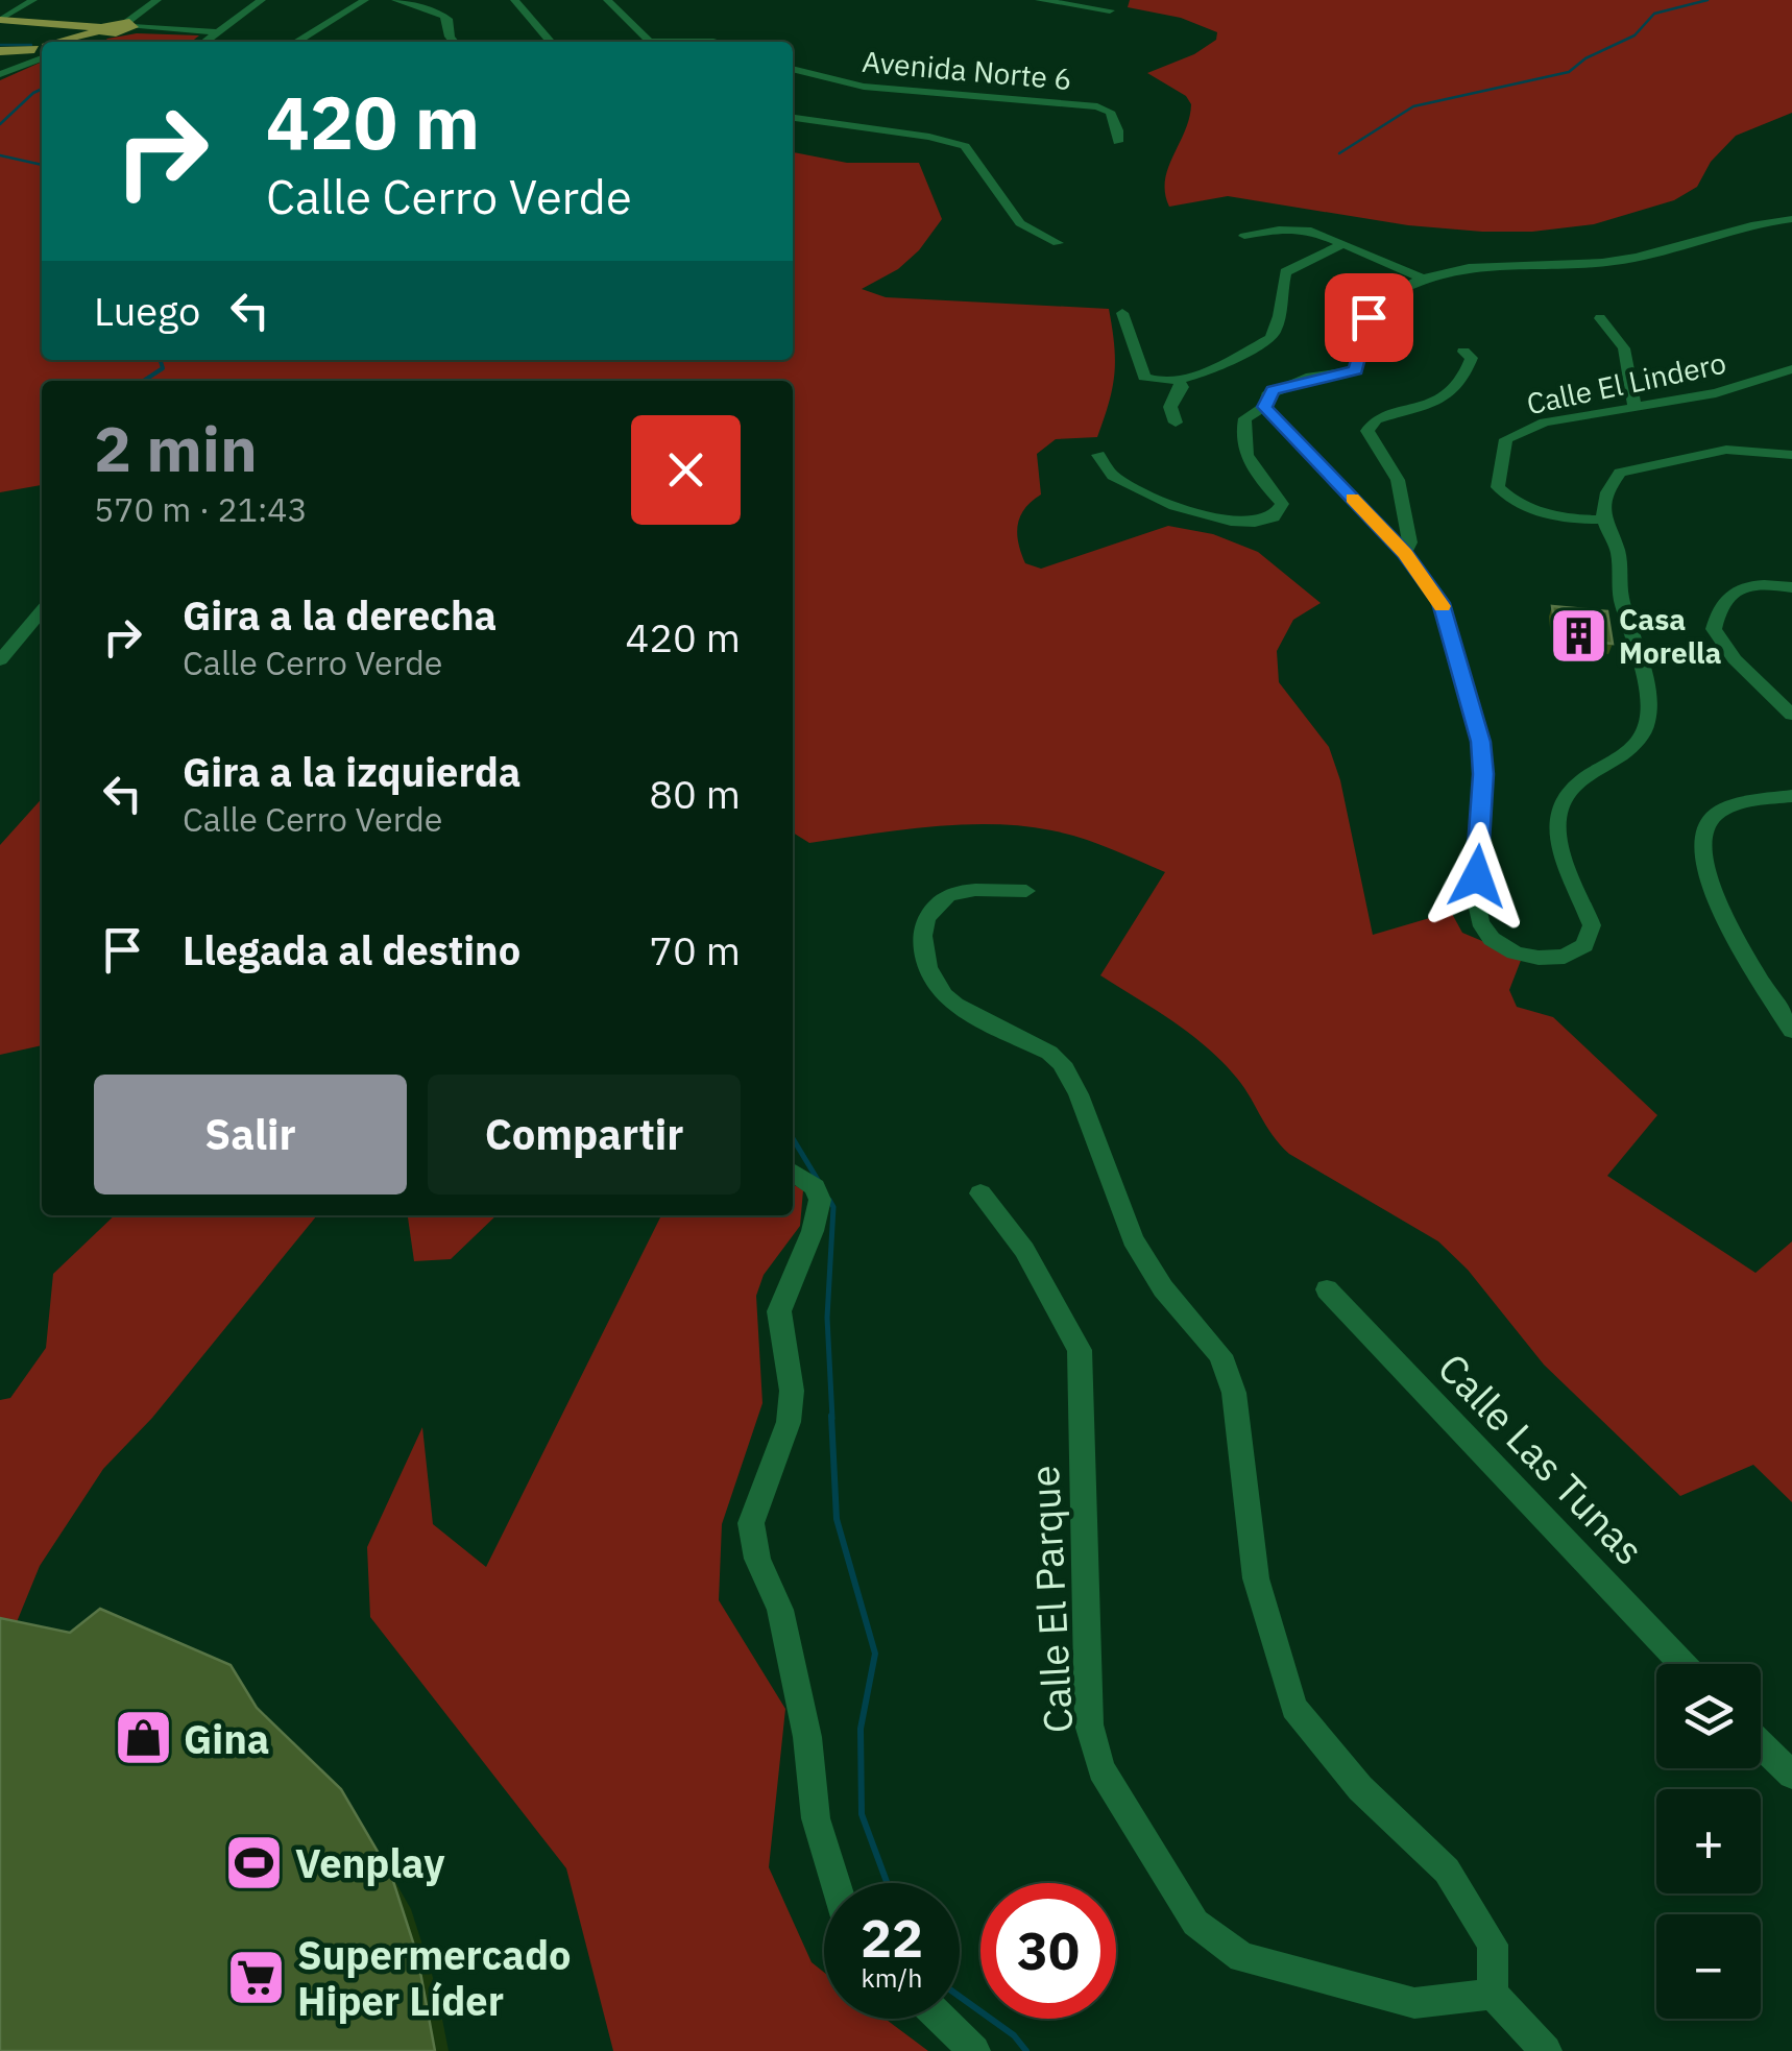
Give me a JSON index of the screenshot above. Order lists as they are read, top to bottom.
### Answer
{
  "streets": {
    "street": [
      "Avenida Norte 6",
      "Calle El Lindero",
      "Calle Las Tunas",
      "Calle El Parque"
    ]
  },
  "places": {
    "building": ["Casa Morella"],
    "shop": ["Gina"],
    "sports": ["Venplay"],
    "supermarket": ["Supermercado Hiper Líder"]
  },
  "page": {
    "turn": ["420 m", "Calle Cerro Verde"],
    "then": "Luego",
    "heading": ["2 min", "570 m · 21:43"],
    "list": [
      {
        "name": "Gira a la derecha",
        "note": "Calle Cerro Verde",
        "value": "420 m"
      },
      {
        "name": "Gira a la izquierda",
        "note": "Calle Cerro Verde",
        "value": "80 m"
      },
      {
        "name": "Llegada al destino",
        "value": "70 m"
      }
    ],
    "buttons": ["Salir", "Compartir"],
    "map_buttons": ["+", "−"],
    "speed": "22 km/h",
    "limit": "30"
  }
}
